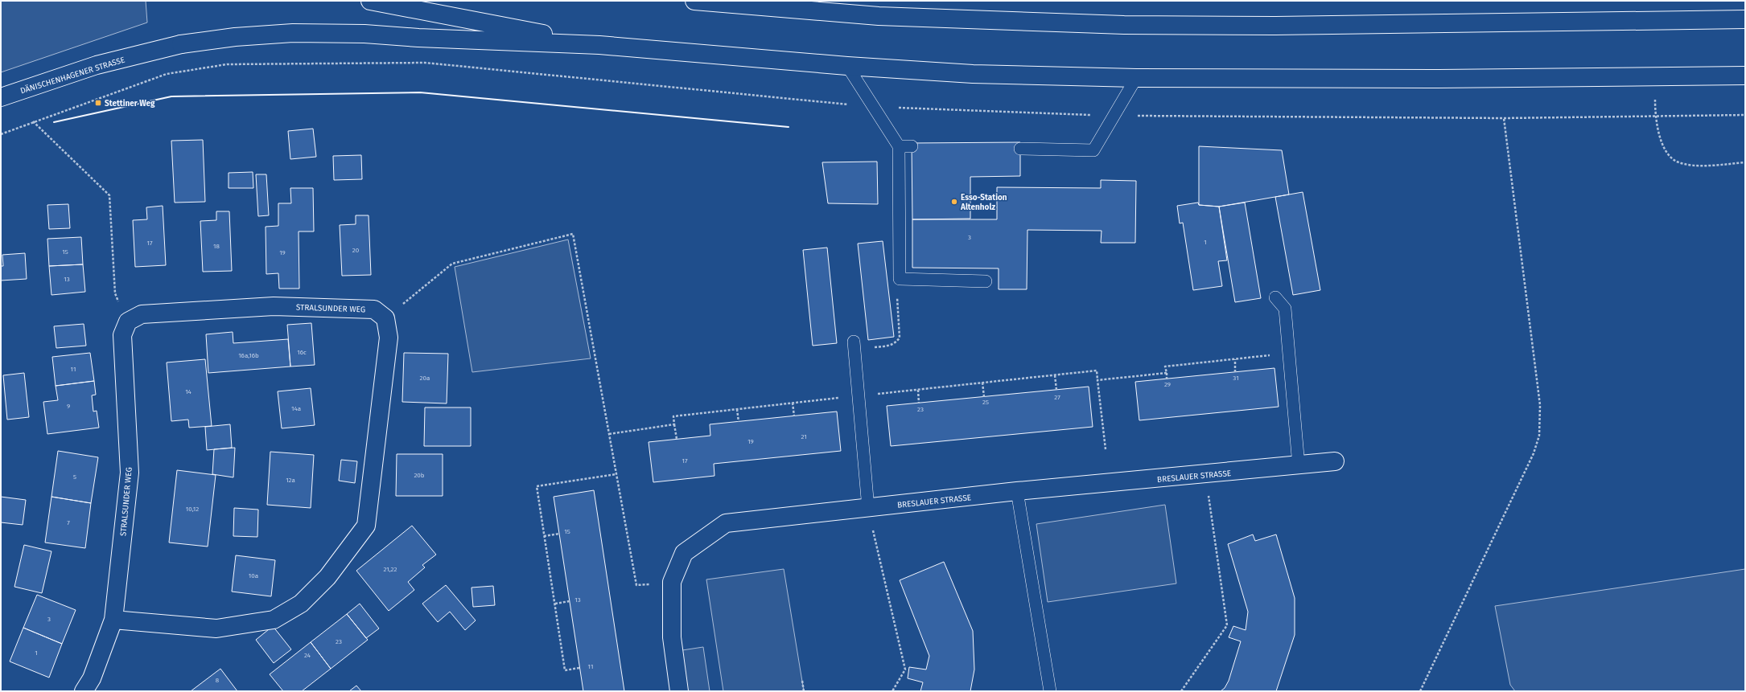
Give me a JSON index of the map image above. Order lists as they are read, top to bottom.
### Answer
{
  "streets": {
    "main road": ["DÄNISCHENHAGENER STRASSE", "STRALSUNDER WEG", "BRESLAUER STRASSE"]
  },
  "places": {
    "transit": ["Stettiner Weg"],
    "other": ["Esso-Station Altenholz"]
  },
  "house_numbers": [
    "3",
    "1",
    "17",
    "18",
    "20",
    "15",
    "19",
    "13",
    "16c",
    "16a,16b",
    "11",
    "20a",
    "31",
    "29",
    "14",
    "27",
    "25",
    "9",
    "14a",
    "23",
    "21",
    "19",
    "17",
    "20b",
    "5",
    "12a",
    "10,12",
    "7",
    "15",
    "21,22",
    "10a",
    "13",
    "3",
    "23",
    "1",
    "24",
    "11",
    "8"
  ]
}
